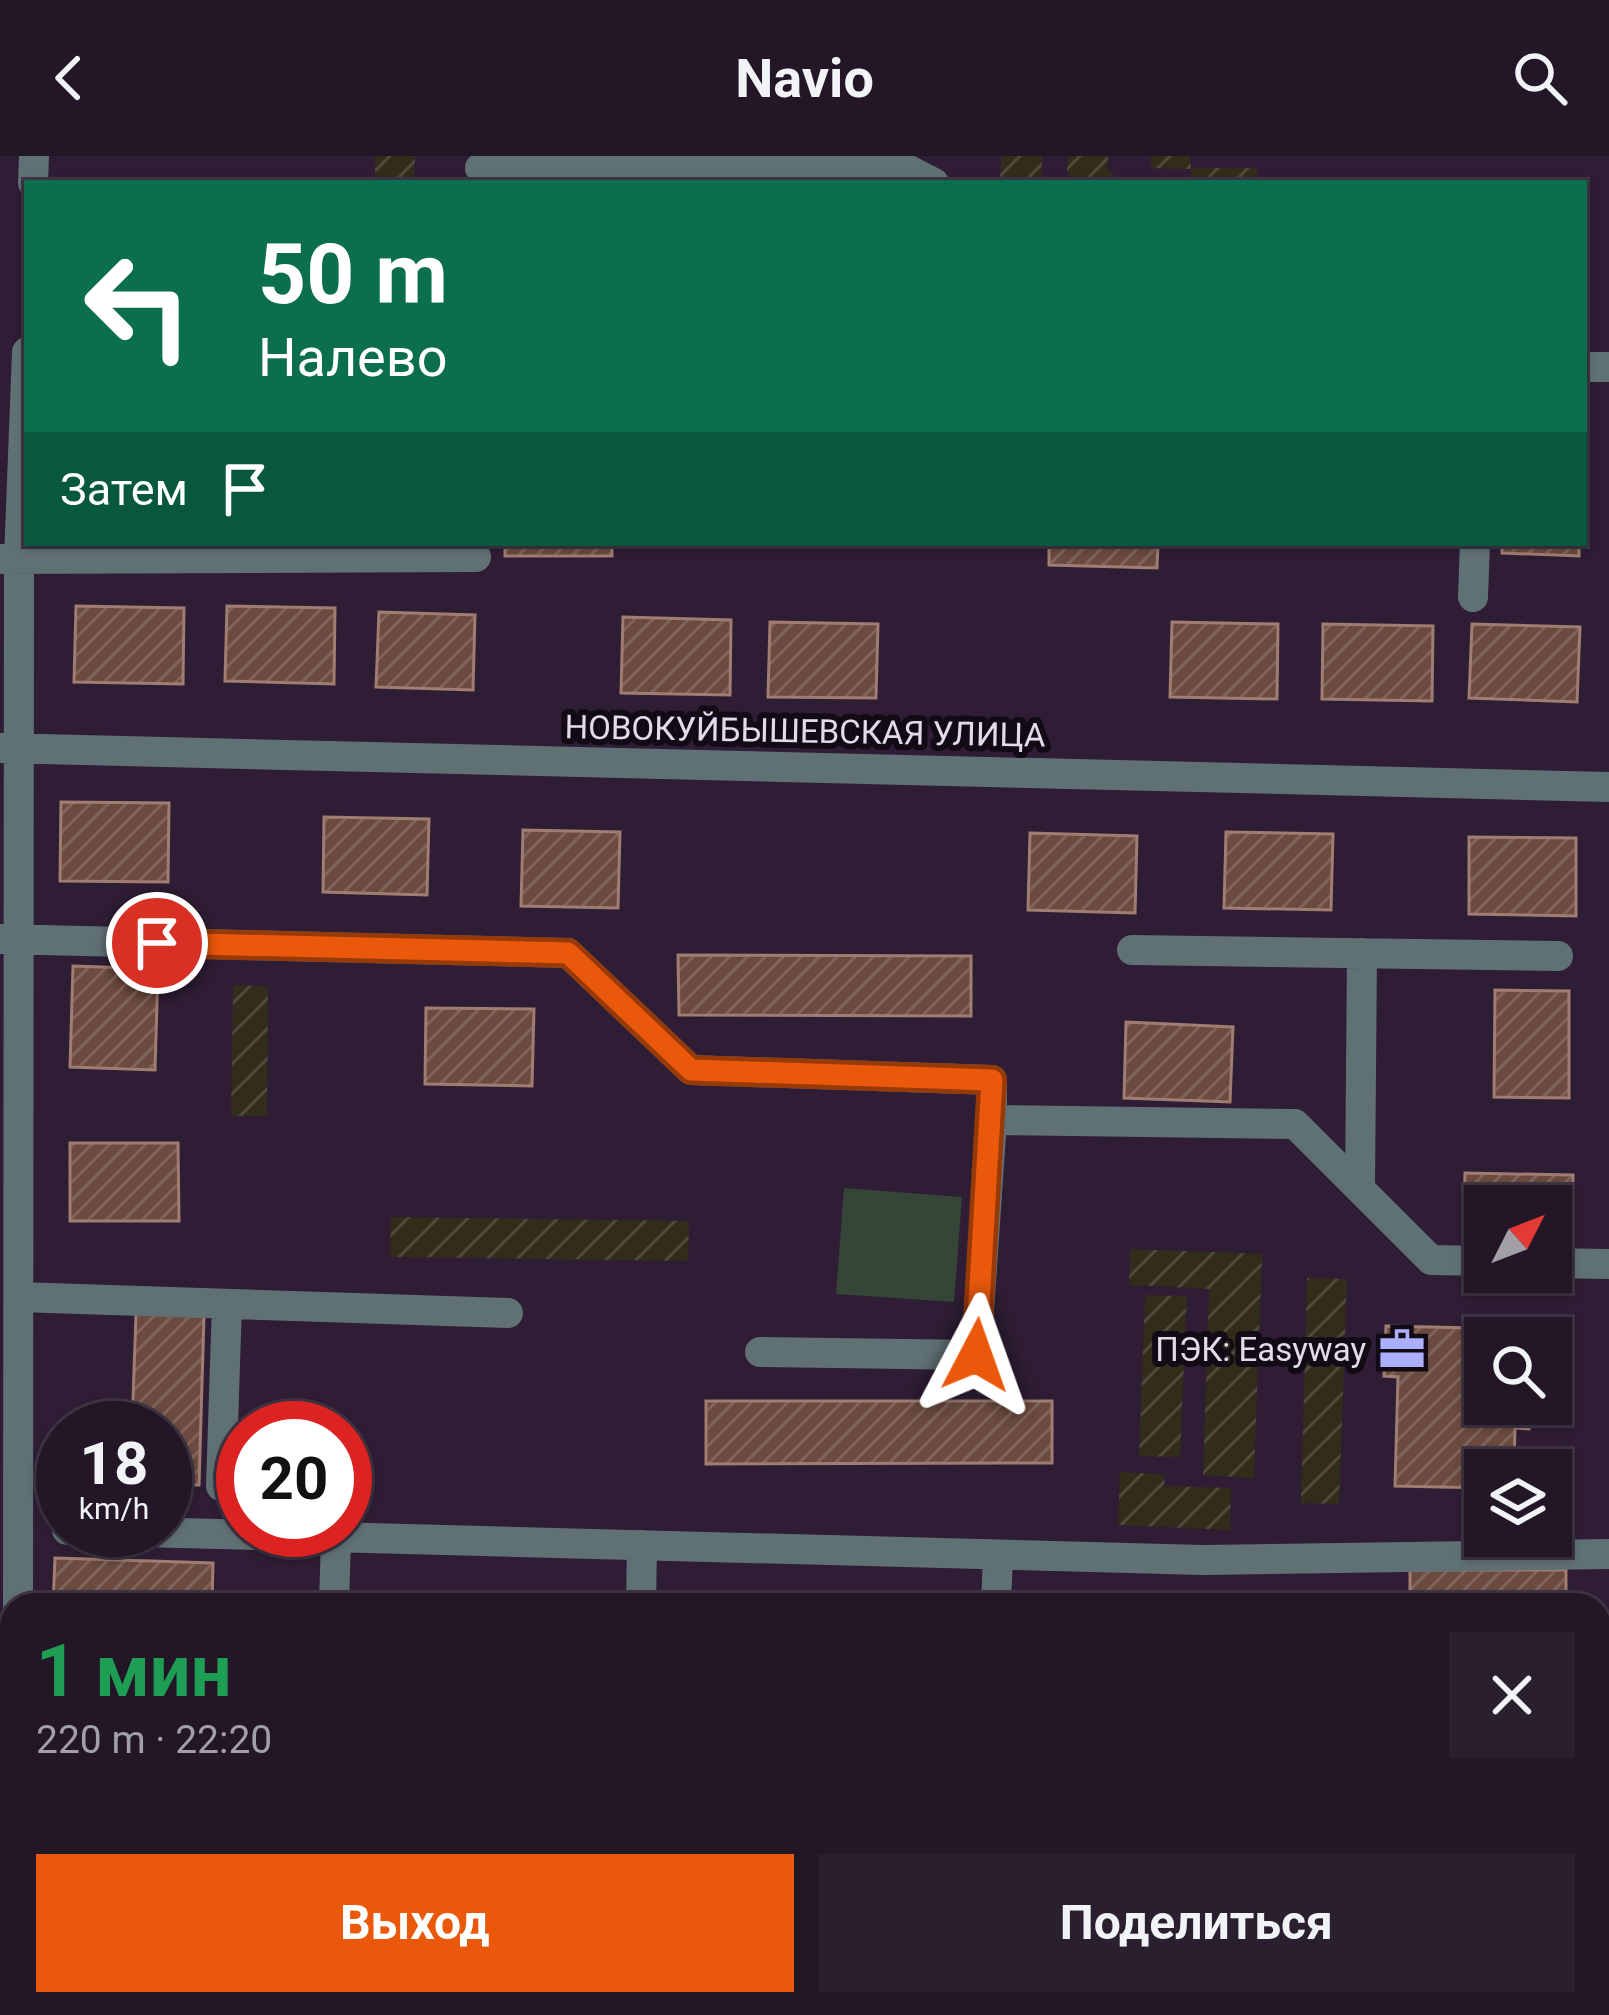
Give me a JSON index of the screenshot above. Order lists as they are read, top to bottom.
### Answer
{
  "streets": {
    "street": ["НОВОКУЙБЫШЕВСКАЯ УЛИЦА"]
  },
  "places": {
    "office": ["ПЭК: Easyway"]
  },
  "north": "top right",
  "page": {
    "header": "Navio",
    "turn": ["50 m", "Налево"],
    "then": "Затем",
    "speed": "18 km/h",
    "limit": "20",
    "heading": ["1 мин", "220 m · 22:20"],
    "buttons": ["Выход", "Поделиться"]
  }
}
